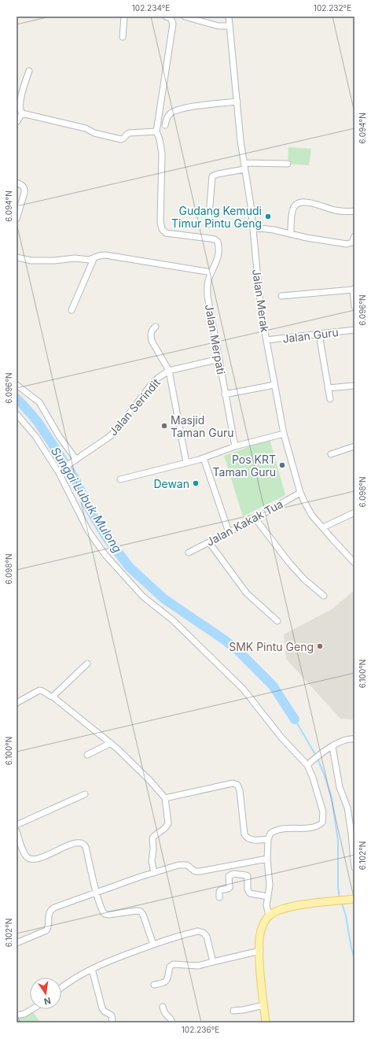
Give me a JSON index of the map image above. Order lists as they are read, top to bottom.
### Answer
{
  "streets": {
    "street": [
      "Jalan Merak",
      "Jalan Guru",
      "Jalan Merpati",
      "Jalan Serindit",
      "Jalan Kakak Tua"
    ]
  },
  "crossings": [
    ["Jalan Merak", "Jalan Guru"],
    ["Jalan Merak", "Jalan Kakak Tua"],
    ["Jalan Merpati", "Jalan Serindit"]
  ],
  "water": ["Sungai Lubuk Mulong"],
  "places": [
    "Gudang Kemudi Timur Pintu Geng",
    "Masjid Taman Guru",
    "Pos KRT Taman Guru",
    "Dewan",
    "SMK Pintu Geng"
  ],
  "north": "bottom",
  "coordinates": [
    "102.234°E",
    "102.232°E",
    "6.094°N",
    "6.096°N",
    "6.098°N",
    "6.100°N",
    "6.102°N",
    "102.236°E"
  ]
}
